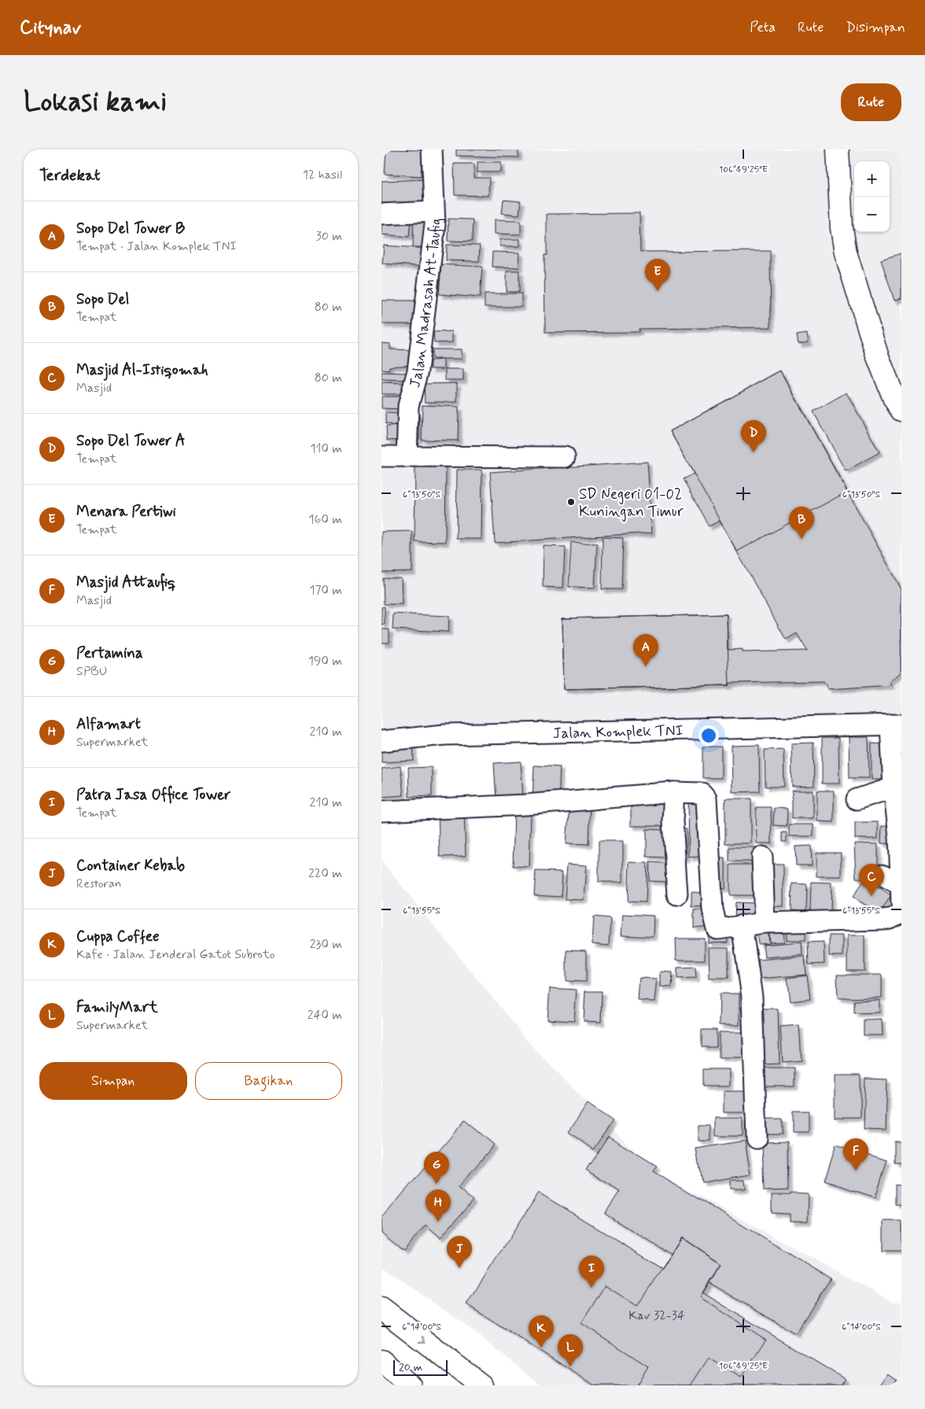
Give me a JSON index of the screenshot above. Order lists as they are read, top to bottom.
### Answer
{
  "streets": {
    "street": ["Jalan Madrasah At-Taufig", "Jalan Komplek TNI"]
  },
  "places": ["SD Negeri 01-02 Kuningan Timur"],
  "house_numbers": ["Kav 32-34"],
  "scale_bar": "20 m",
  "page": {
    "header": "Citynav",
    "nav": ["Peta", "Rute", "Disimpan"],
    "buttons": [
      "Rute",
      ["Simpan", "Bagikan"]
    ],
    "title": "Lokasi kami",
    "heading": ["Terdekat", "12 hasil"],
    "map_buttons": ["+", "−"],
    "list": [
      {
        "mark": "A",
        "name": "Sopo Del Tower B",
        "note": "Tempat · Jalan Komplek TNI",
        "value": "30 m"
      },
      {
        "mark": "B",
        "name": "Sopo Del",
        "note": "Tempat",
        "value": "80 m"
      },
      {
        "mark": "C",
        "name": "Masjid Al-Istiqomah",
        "note": "Masjid",
        "value": "80 m"
      },
      {
        "mark": "D",
        "name": "Sopo Del Tower A",
        "note": "Tempat",
        "value": "110 m"
      },
      {
        "mark": "E",
        "name": "Menara Pertiwi",
        "note": "Tempat",
        "value": "160 m"
      },
      {
        "mark": "F",
        "name": "Masjid Attaufiq",
        "note": "Masjid",
        "value": "170 m"
      },
      {
        "mark": "G",
        "name": "Pertamina",
        "note": "SPBU",
        "value": "190 m"
      },
      {
        "mark": "H",
        "name": "Alfamart",
        "note": "Supermarket",
        "value": "210 m"
      },
      {
        "mark": "I",
        "name": "Patra Jasa Office Tower",
        "note": "Tempat",
        "value": "210 m"
      },
      {
        "mark": "J",
        "name": "Container Kebab",
        "note": "Restoran",
        "value": "220 m"
      },
      {
        "mark": "K",
        "name": "Cuppa Coffee",
        "note": "Kafe · Jalan Jenderal Gatot Subroto",
        "value": "230 m"
      },
      {
        "mark": "L",
        "name": "FamilyMart",
        "note": "Supermarket",
        "value": "240 m"
      }
    ],
    "pins": [
      "E",
      "D",
      "B",
      "A",
      "C",
      "F",
      "G",
      "H",
      "J",
      "I",
      "K",
      "L"
    ],
    "scale": "20 m"
  },
  "coordinates": [
    "106°49'25\"E",
    "6°13'50\"S",
    "6°13'55\"S",
    "6°14'00\"S"
  ]
}
